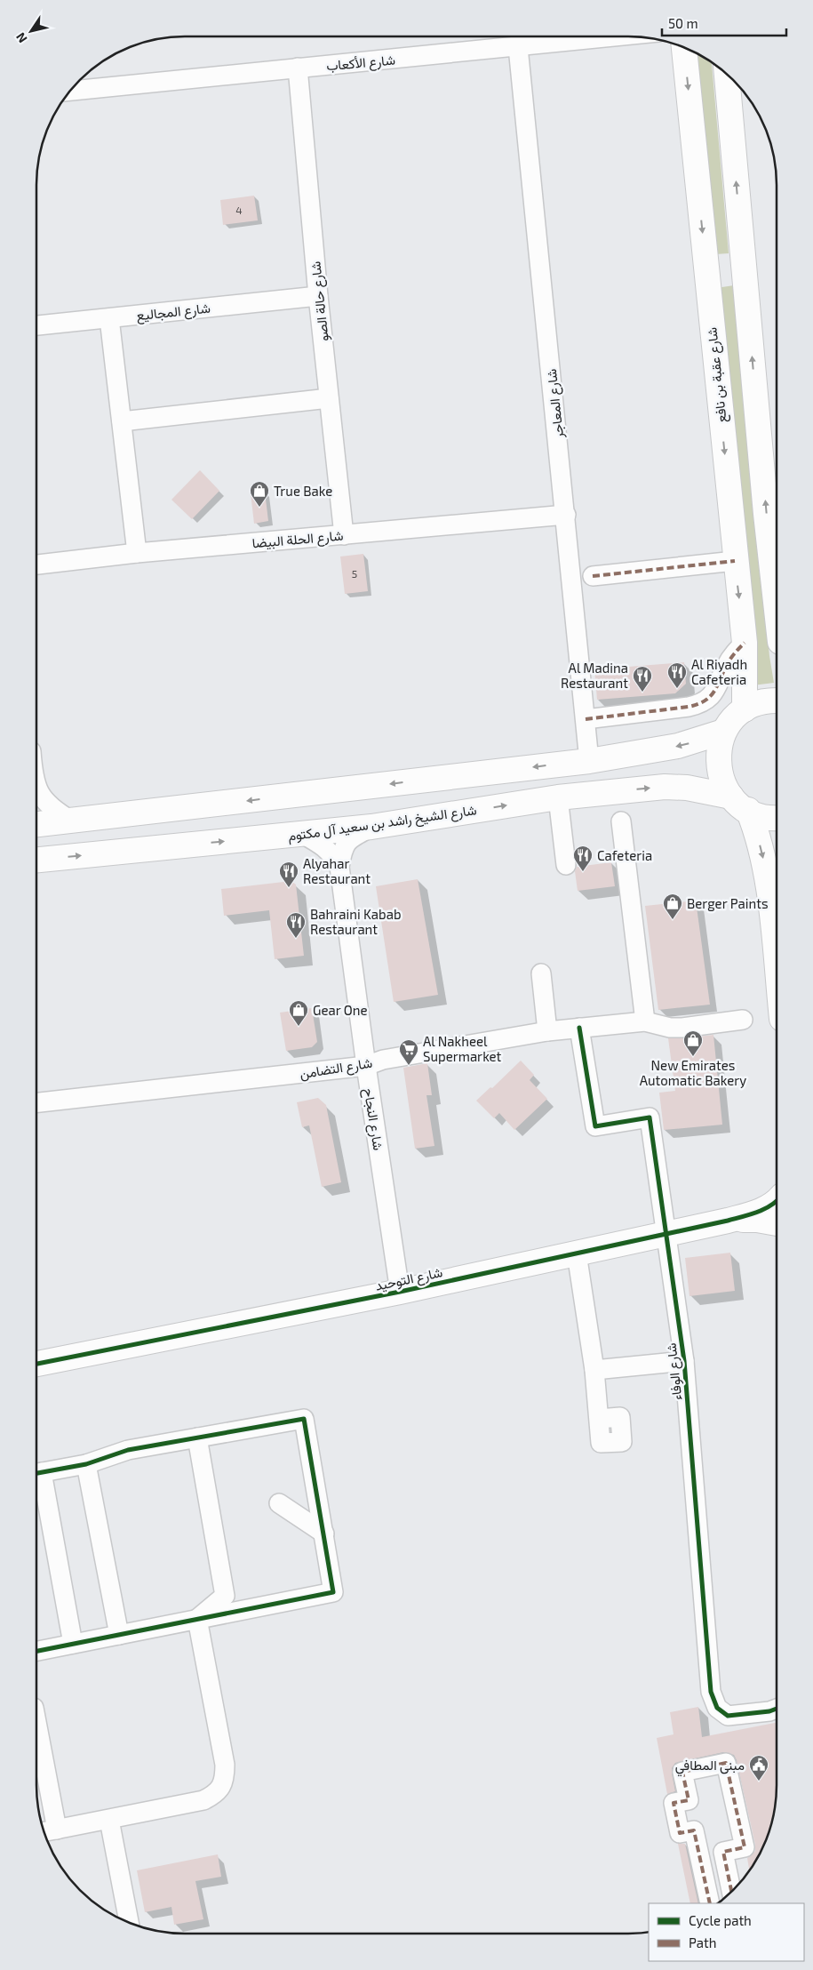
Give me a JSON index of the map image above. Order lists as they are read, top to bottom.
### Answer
{
  "streets": {
    "street": [
      "شارع الأكعاب",
      "شارع حالة الصو",
      "شارع المجاليع",
      "شارع عقبة بن نافع",
      "شارع المعاجر",
      "شارع الحلة البيضا",
      "شارع الشيخ راشد بن سعيد آل مكتوم",
      "شارع التضامن",
      "شارع النجاح",
      "شارع التوحيد",
      "شارع الوفاء"
    ]
  },
  "crossings": [
    ["شارع الأكعاب", "شارع حالة الصو"],
    ["شارع الأكعاب", "شارع المعاجر"],
    ["شارع حالة الصو", "شارع المجاليع"],
    ["شارع حالة الصو", "شارع الحلة البيضا"],
    ["شارع المعاجر", "شارع الحلة البيضا"],
    ["شارع الشيخ راشد بن سعيد آل مكتوم", "شارع النجاح"],
    ["شارع التضامن", "شارع النجاح"],
    ["شارع التضامن", "شارع الوفاء"],
    ["شارع النجاح", "شارع التوحيد"],
    ["شارع التوحيد", "شارع الوفاء"]
  ],
  "places": {
    "shop": [
      "True Bake",
      "Berger Paints",
      "Gear One",
      "New Emirates Automatic Bakery"
    ],
    "restaurant": [
      "Al Riyadh Cafeteria",
      "Al Madina Restaurant",
      "Cafeteria",
      "Alyahar Restaurant",
      "Bahraini Kabab Restaurant"
    ],
    "supermarket": ["Al Nakheel Supermarket"],
    "public building": ["مبنى المطافي"]
  },
  "house_numbers": ["4", "5"],
  "legend": ["Cycle path", "Path"],
  "scale_bar": "50 m",
  "north": "bottom left"
}
